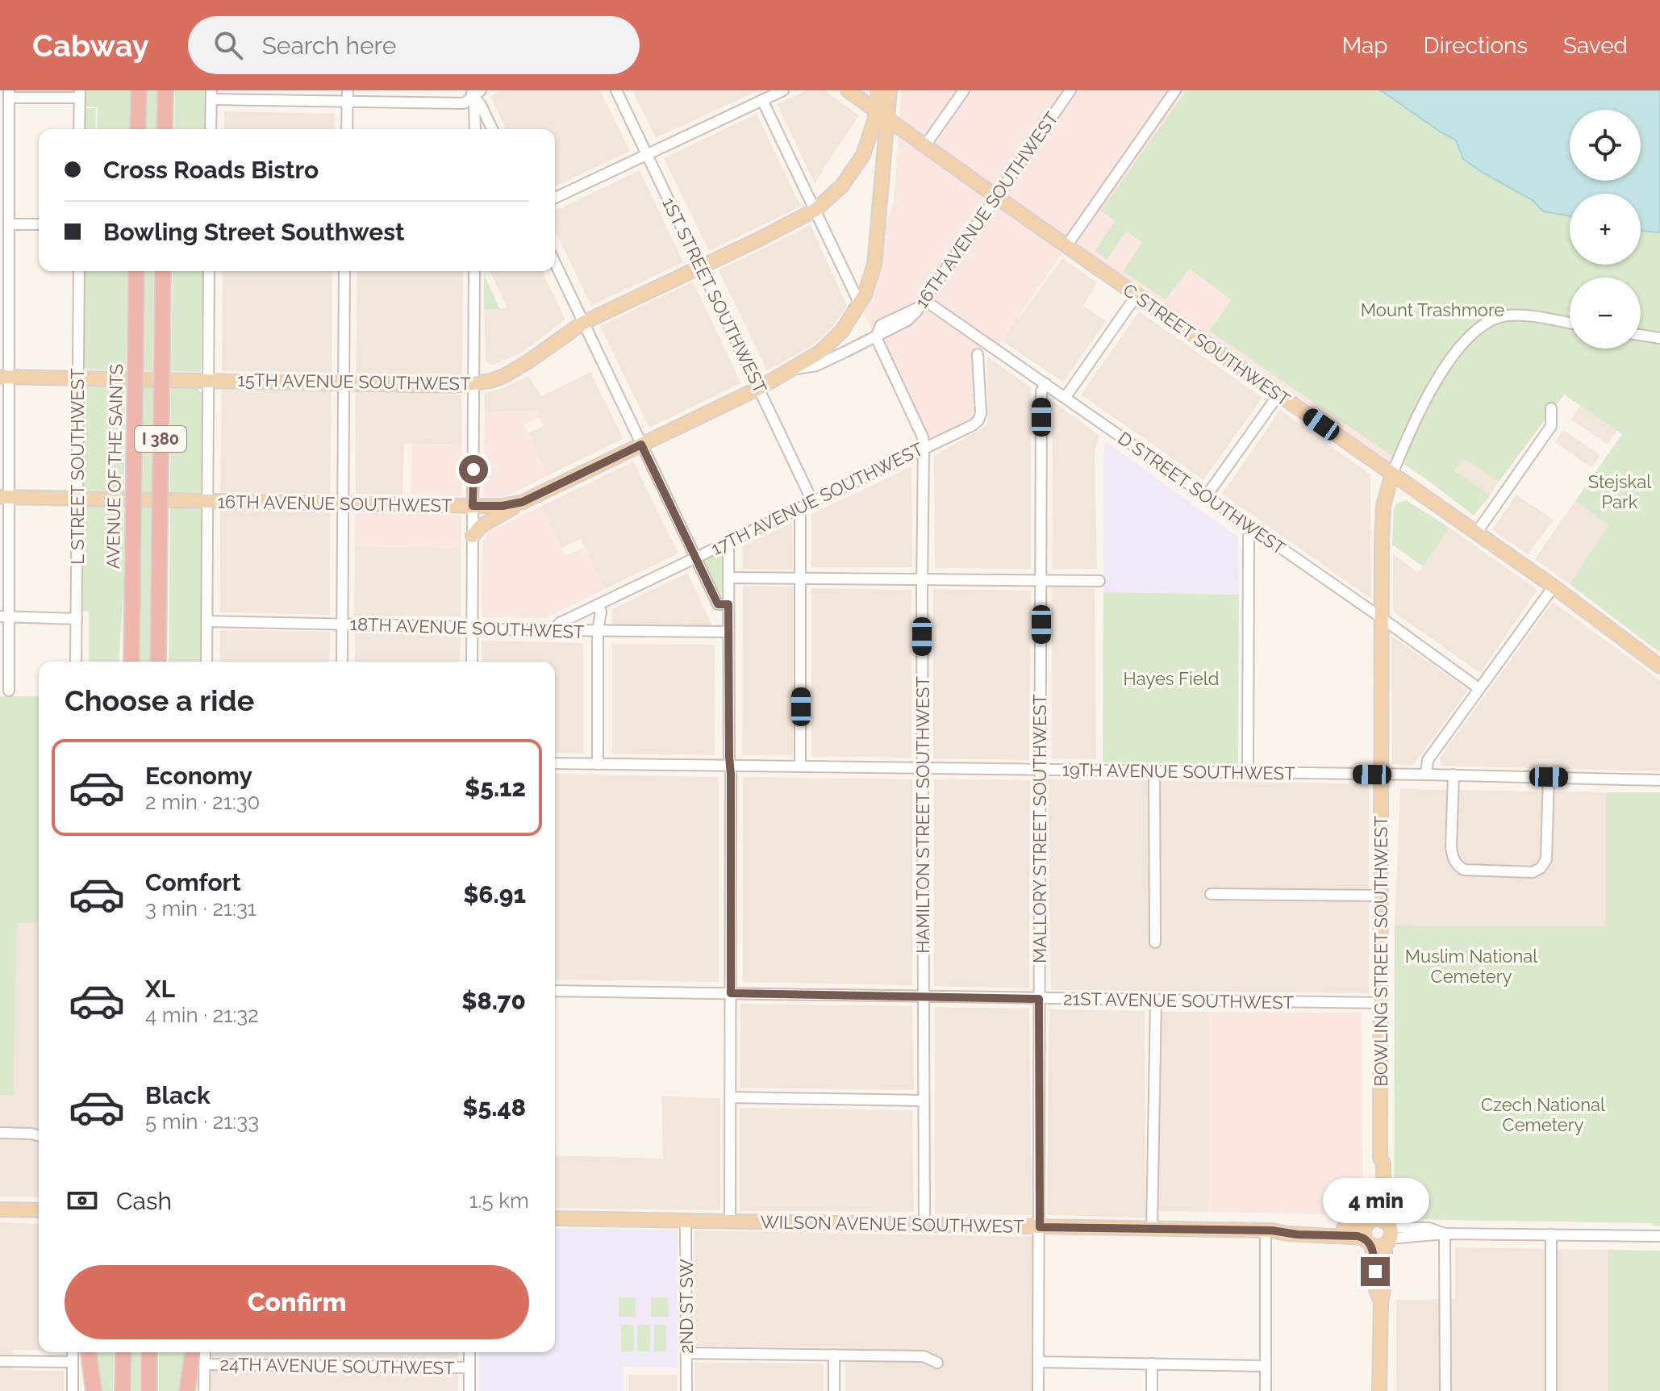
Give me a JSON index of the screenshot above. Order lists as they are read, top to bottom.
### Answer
{
  "streets": {
    "highway": ["I 380", "AVENUE OF THE SAINTS"],
    "main road": [
      "16TH AVENUE SOUTHWEST",
      "C STREET SOUTHWEST",
      "15TH AVENUE SOUTHWEST",
      "BOWLING STREET SOUTHWEST",
      "WILSON AVENUE SOUTHWEST"
    ],
    "street": [
      "1ST STREET SOUTHWEST",
      "L STREET SOUTHWEST",
      "D STREET SOUTHWEST",
      "17TH AVENUE SOUTHWEST",
      "18TH AVENUE SOUTHWEST",
      "19TH AVENUE SOUTHWEST",
      "HAMILTON STREET SOUTHWEST",
      "MALLORY STREET SOUTHWEST",
      "21ST AVENUE SOUTHWEST",
      "2ND ST SW",
      "24TH AVENUE SOUTHWEST"
    ]
  },
  "crossings": [
    ["16TH AVENUE SOUTHWEST", "1ST STREET SOUTHWEST"],
    ["16TH AVENUE SOUTHWEST", "C STREET SOUTHWEST"],
    ["16TH AVENUE SOUTHWEST", "15TH AVENUE SOUTHWEST"],
    ["16TH AVENUE SOUTHWEST", "L STREET SOUTHWEST"],
    ["16TH AVENUE SOUTHWEST", "D STREET SOUTHWEST"],
    ["16TH AVENUE SOUTHWEST", "HAMILTON STREET SOUTHWEST"],
    ["1ST STREET SOUTHWEST", "15TH AVENUE SOUTHWEST"],
    ["1ST STREET SOUTHWEST", "17TH AVENUE SOUTHWEST"],
    ["C STREET SOUTHWEST", "15TH AVENUE SOUTHWEST"],
    ["C STREET SOUTHWEST", "BOWLING STREET SOUTHWEST"],
    ["15TH AVENUE SOUTHWEST", "L STREET SOUTHWEST"],
    ["D STREET SOUTHWEST", "MALLORY STREET SOUTHWEST"],
    ["D STREET SOUTHWEST", "BOWLING STREET SOUTHWEST"],
    ["17TH AVENUE SOUTHWEST", "18TH AVENUE SOUTHWEST"],
    ["17TH AVENUE SOUTHWEST", "HAMILTON STREET SOUTHWEST"],
    ["19TH AVENUE SOUTHWEST", "HAMILTON STREET SOUTHWEST"],
    ["19TH AVENUE SOUTHWEST", "MALLORY STREET SOUTHWEST"],
    ["19TH AVENUE SOUTHWEST", "BOWLING STREET SOUTHWEST"],
    ["HAMILTON STREET SOUTHWEST", "21ST AVENUE SOUTHWEST"],
    ["HAMILTON STREET SOUTHWEST", "WILSON AVENUE SOUTHWEST"],
    ["MALLORY STREET SOUTHWEST", "21ST AVENUE SOUTHWEST"],
    ["MALLORY STREET SOUTHWEST", "WILSON AVENUE SOUTHWEST"],
    ["BOWLING STREET SOUTHWEST", "21ST AVENUE SOUTHWEST"],
    ["BOWLING STREET SOUTHWEST", "WILSON AVENUE SOUTHWEST"],
    ["WILSON AVENUE SOUTHWEST", "2ND ST SW"]
  ],
  "parks": [
    "Mount Trashmore",
    "Stejskal Park",
    "Hayes Field",
    "Muslim National Cemetery",
    "Czech National Cemetery"
  ],
  "page": {
    "header": "Cabway",
    "search": "Search here",
    "nav": ["Map", "Directions", "Saved"],
    "map_buttons": ["+", "−"],
    "banner": ["Cross Roads Bistro", "Bowling Street Southwest"],
    "heading": "Choose a ride",
    "list": [
      {
        "name": "Economy",
        "note": "2 min · 21:30",
        "value": "$5.12"
      },
      {
        "name": "Comfort",
        "note": "3 min · 21:31",
        "value": "$6.91"
      },
      {
        "name": "XL",
        "note": "4 min · 21:32",
        "value": "$8.70"
      },
      {
        "name": "Black",
        "note": "5 min · 21:33",
        "value": "$5.48"
      }
    ],
    "pay": ["Cash", "1.5 km"],
    "bubble": "4 min",
    "buttons": "Confirm"
  }
}
